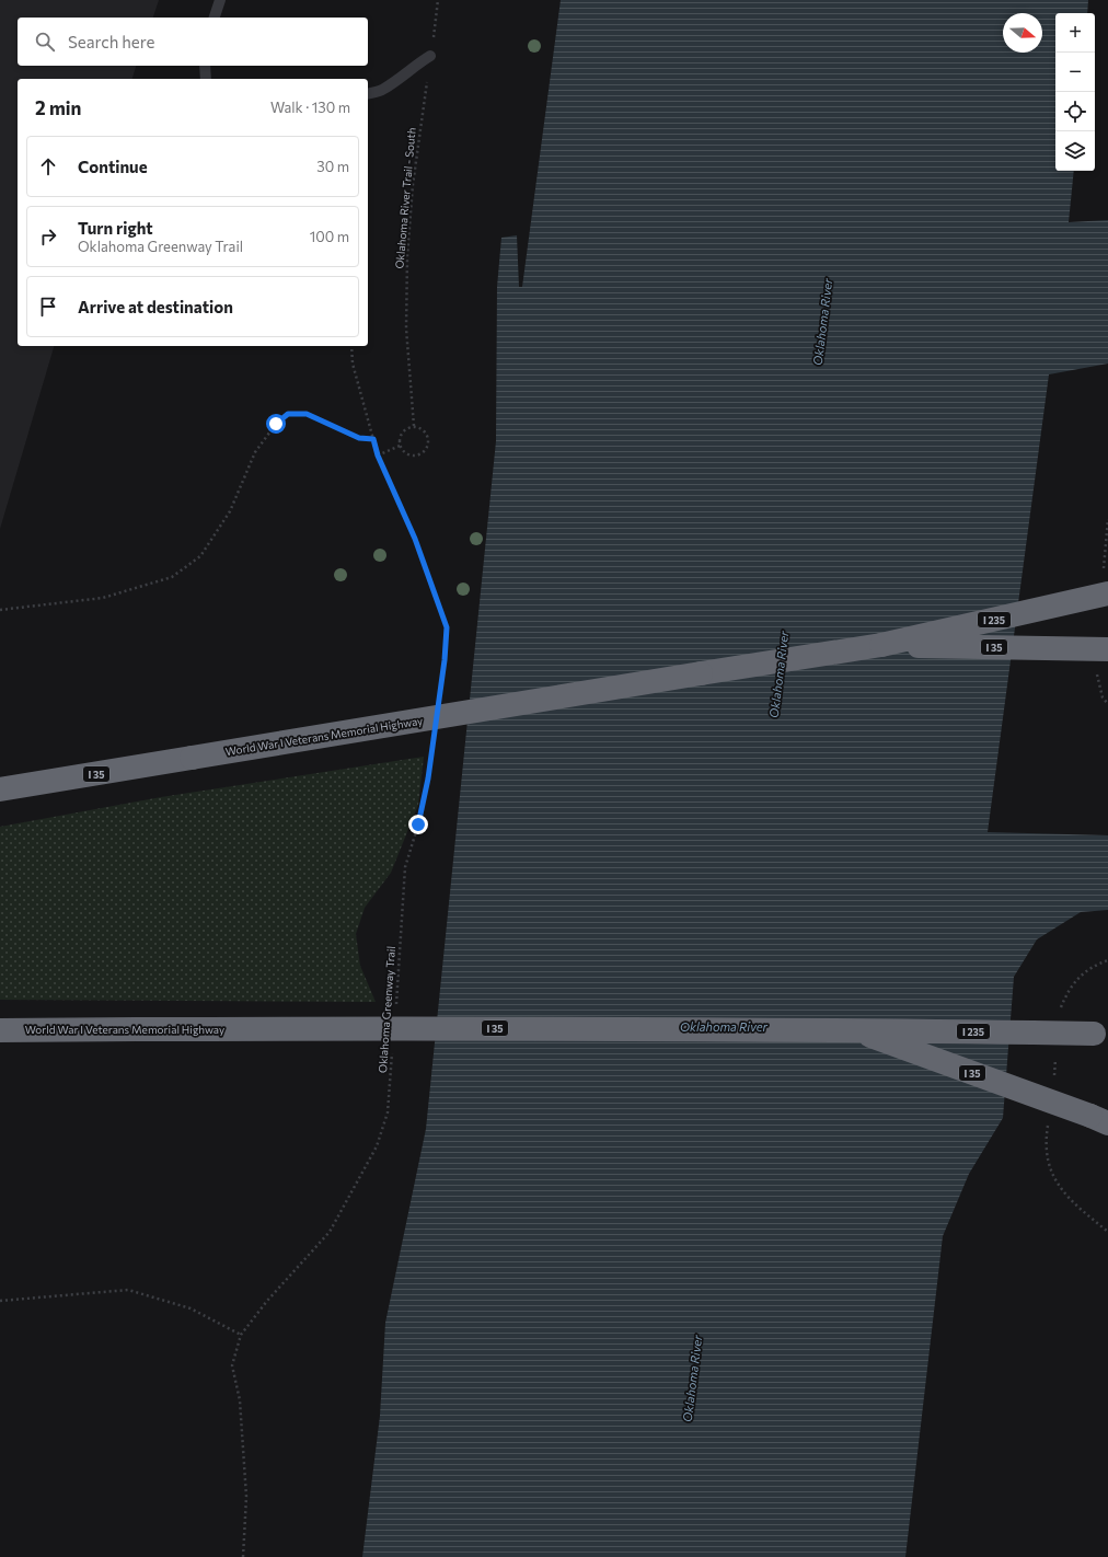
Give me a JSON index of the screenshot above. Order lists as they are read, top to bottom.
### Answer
{
  "streets": {
    "highway": ["I 235", "I 35", "World War I Veterans Memorial Highway"],
    "path": ["Oklahoma River Trail - South", "Oklahoma Greenway Trail"]
  },
  "crossings": [
    ["I 235", "I 35"],
    ["I 235", "World War I Veterans Memorial Highway"],
    ["I 35", "World War I Veterans Memorial Highway"]
  ],
  "water": ["Oklahoma River"],
  "north": "right",
  "page": {
    "map_buttons": ["+", "−"],
    "search": "Search here",
    "heading": ["2 min", "Walk · 130 m"],
    "list": [
      ["Continue", "30 m"],
      ["Turn right", "Oklahoma Greenway Trail", "100 m"],
      "Arrive at destination"
    ]
  }
}
